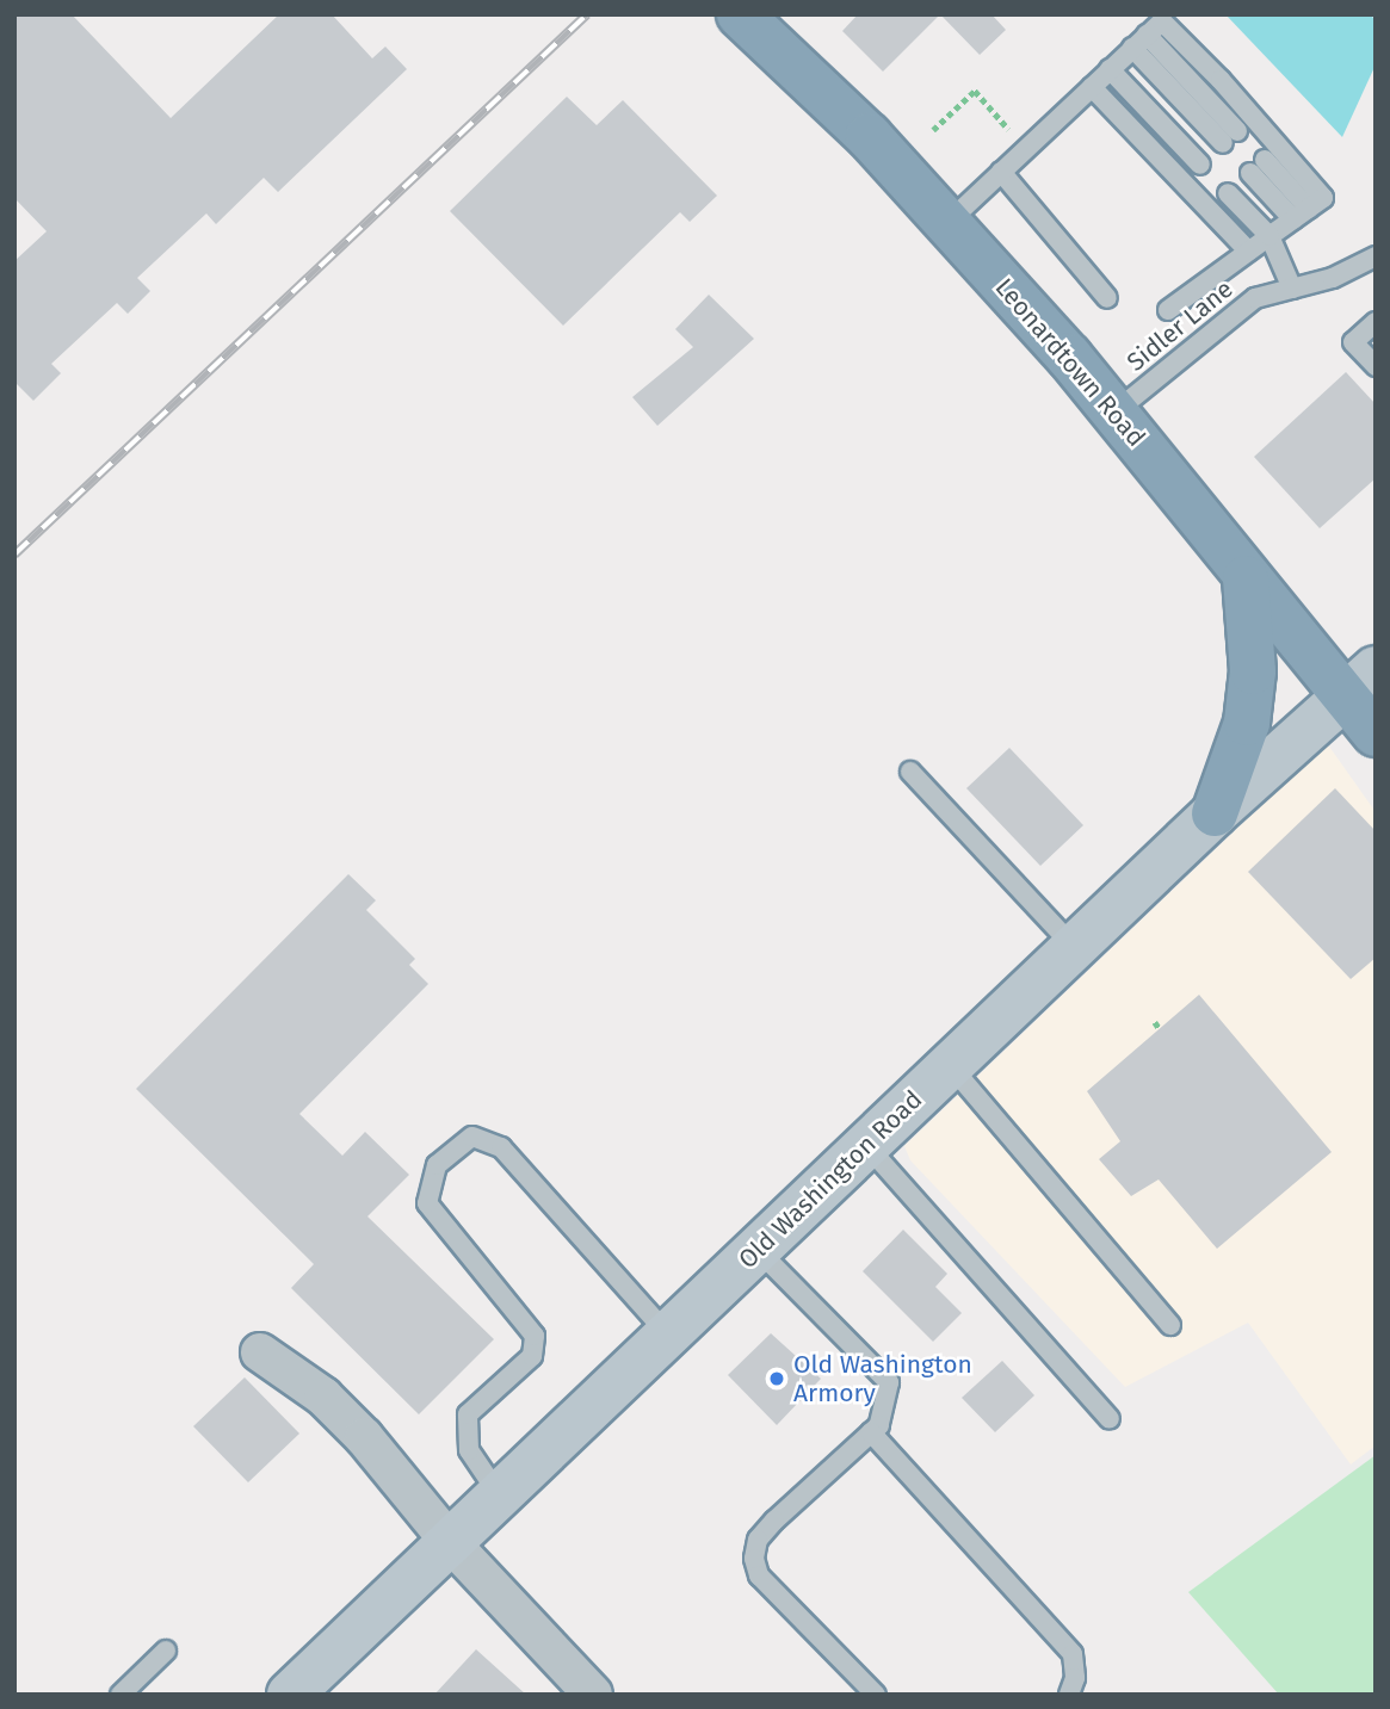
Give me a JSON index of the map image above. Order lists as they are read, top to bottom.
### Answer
{
  "streets": {
    "highway": ["Leonardtown Road"],
    "main road": ["Old Washington Road"],
    "lane": ["Sidler Lane"]
  },
  "crossings": [
    ["Sidler Lane", "Leonardtown Road"],
    ["Leonardtown Road", "Old Washington Road"]
  ],
  "places": ["Old Washington Armory"]
}
